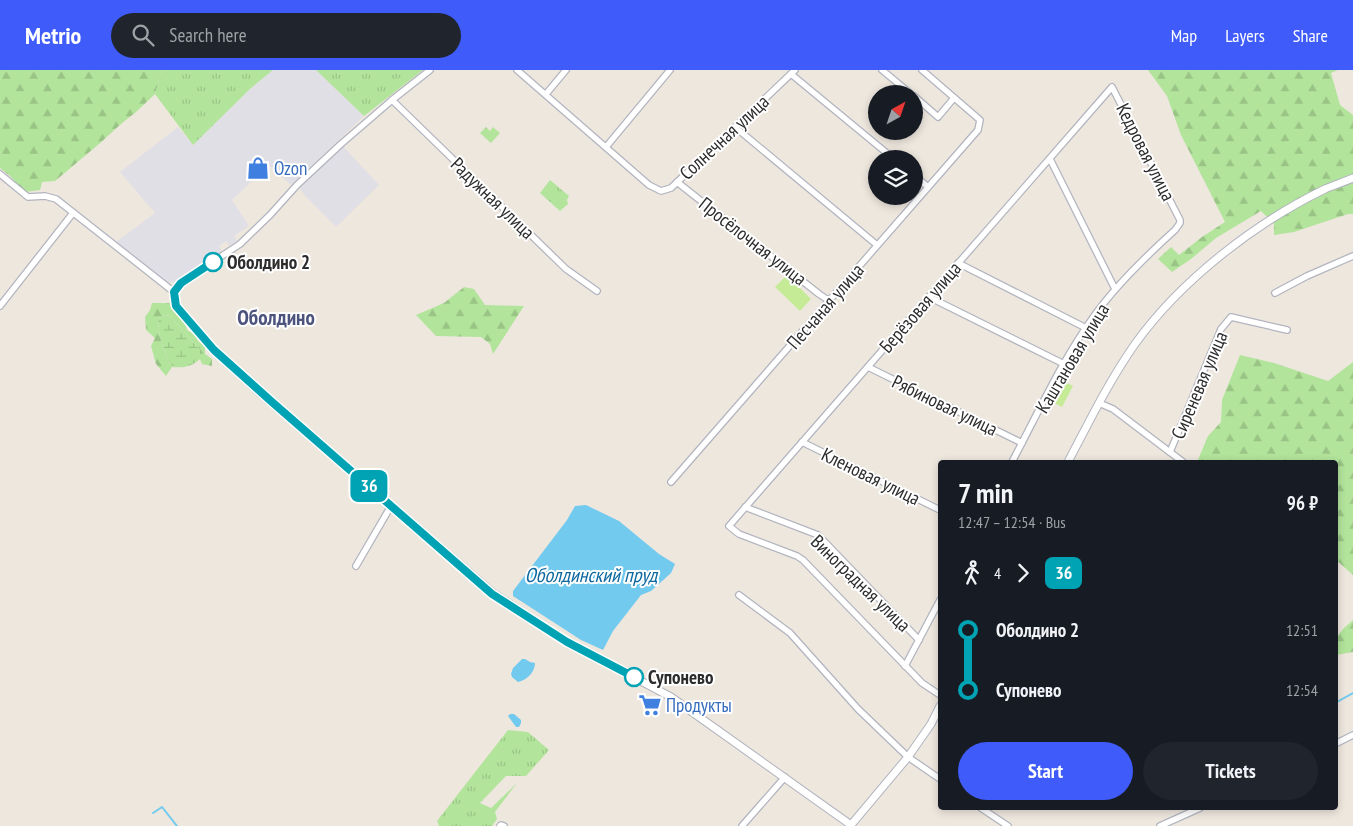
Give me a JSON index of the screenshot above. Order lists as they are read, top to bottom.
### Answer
{
  "streets": {
    "street": [
      "Солнечная улица",
      "Кедровая улица",
      "Радужная улица",
      "Просёлочная улица",
      "Песчаная улица",
      "Берёзовая улица",
      "Каштановая улица",
      "Сиреневая улица",
      "Рябиновая улица",
      "Кленовая улица",
      "Виноградная улица"
    ]
  },
  "crossings": [
    ["Солнечная улица", "Просёлочная улица"],
    ["Кедровая улица", "Берёзовая улица"],
    ["Кедровая улица", "Каштановая улица"],
    ["Просёлочная улица", "Песчаная улица"],
    ["Берёзовая улица", "Рябиновая улица"],
    ["Берёзовая улица", "Кленовая улица"],
    ["Берёзовая улица", "Виноградная улица"],
    ["Каштановая улица", "Рябиновая улица"]
  ],
  "districts": ["Оболдино"],
  "water": ["Оболдинский пруд"],
  "places": {
    "shop": ["Ozon"],
    "other": ["Оболдино 2", "Супонево"],
    "supermarket": ["Продукты"]
  },
  "lines": ["bus line 36"],
  "north": "top right",
  "page": {
    "header": "Metrio",
    "search": "Search here",
    "nav": ["Map", "Layers", "Share"],
    "on_map": "36",
    "heading": ["7 min", "12:47 – 12:54 · Bus", "96 ₽"],
    "legs": ["4", "36"],
    "list": [
      {
        "name": "Оболдино 2",
        "value": "12:51"
      },
      {
        "name": "Супонево",
        "value": "12:54"
      }
    ],
    "buttons": ["Start", "Tickets"]
  }
}
